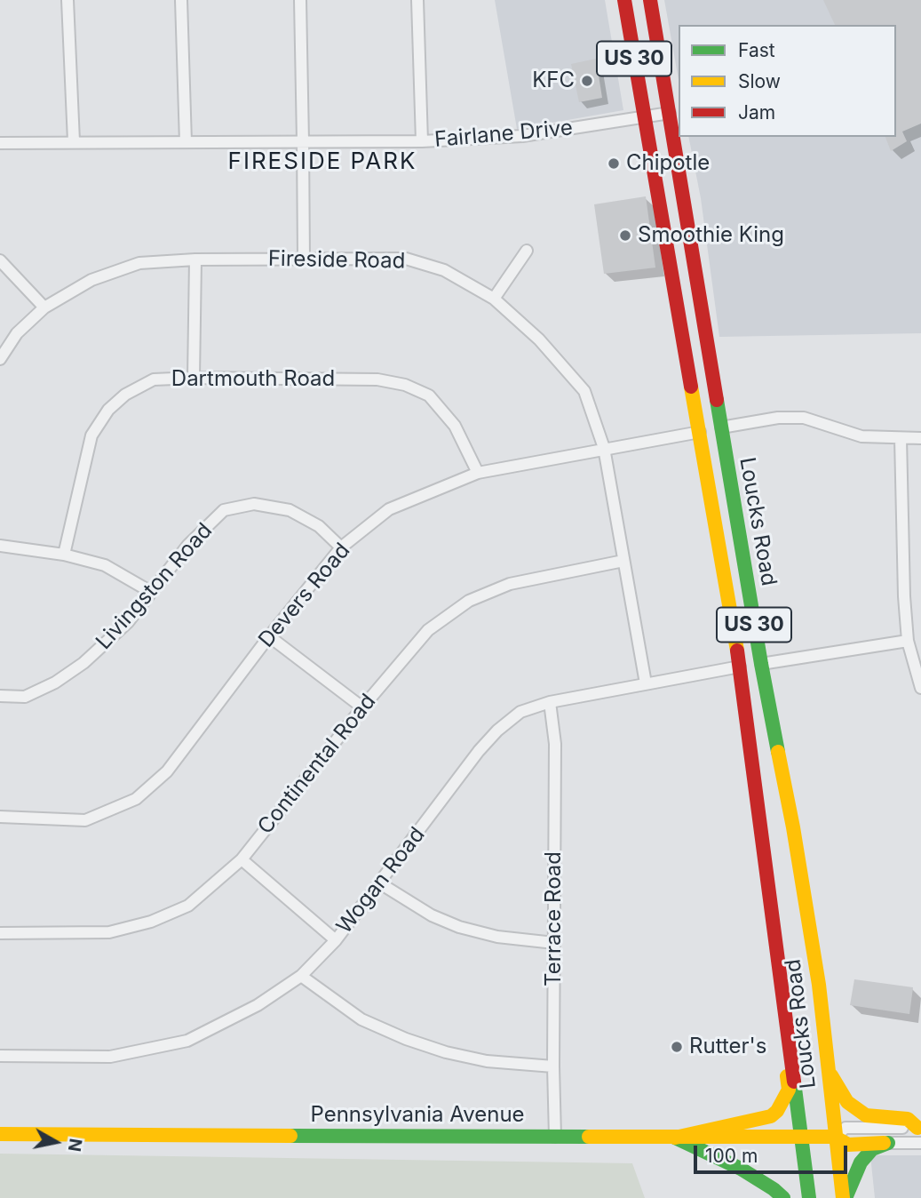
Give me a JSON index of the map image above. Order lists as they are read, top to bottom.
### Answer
{
  "streets": {
    "main road": ["US 30", "Loucks Road", "Pennsylvania Avenue"],
    "street": [
      "Fairlane Drive",
      "Fireside Road",
      "Dartmouth Road",
      "Livingston Road",
      "Devers Road",
      "Continental Road",
      "Wogan Road",
      "Terrace Road"
    ]
  },
  "crossings": [
    ["Fairlane Drive", "Loucks Road"],
    ["Fireside Road", "Devers Road"],
    ["Fireside Road", "Continental Road"],
    ["Fireside Road", "Wogan Road"],
    ["Dartmouth Road", "Devers Road"],
    ["Loucks Road", "Devers Road"],
    ["Loucks Road", "Wogan Road"],
    ["Loucks Road", "Pennsylvania Avenue"],
    ["Livingston Road", "Devers Road"],
    ["Wogan Road", "Terrace Road"],
    ["Terrace Road", "Pennsylvania Avenue"]
  ],
  "districts": ["FIRESIDE PARK"],
  "places": [
    "KFC",
    "Chipotle",
    "Smoothie King",
    "Rutter's"
  ],
  "legend": ["Fast", "Slow", "Jam"],
  "scale_bar": "100 m",
  "north": "right"
}
